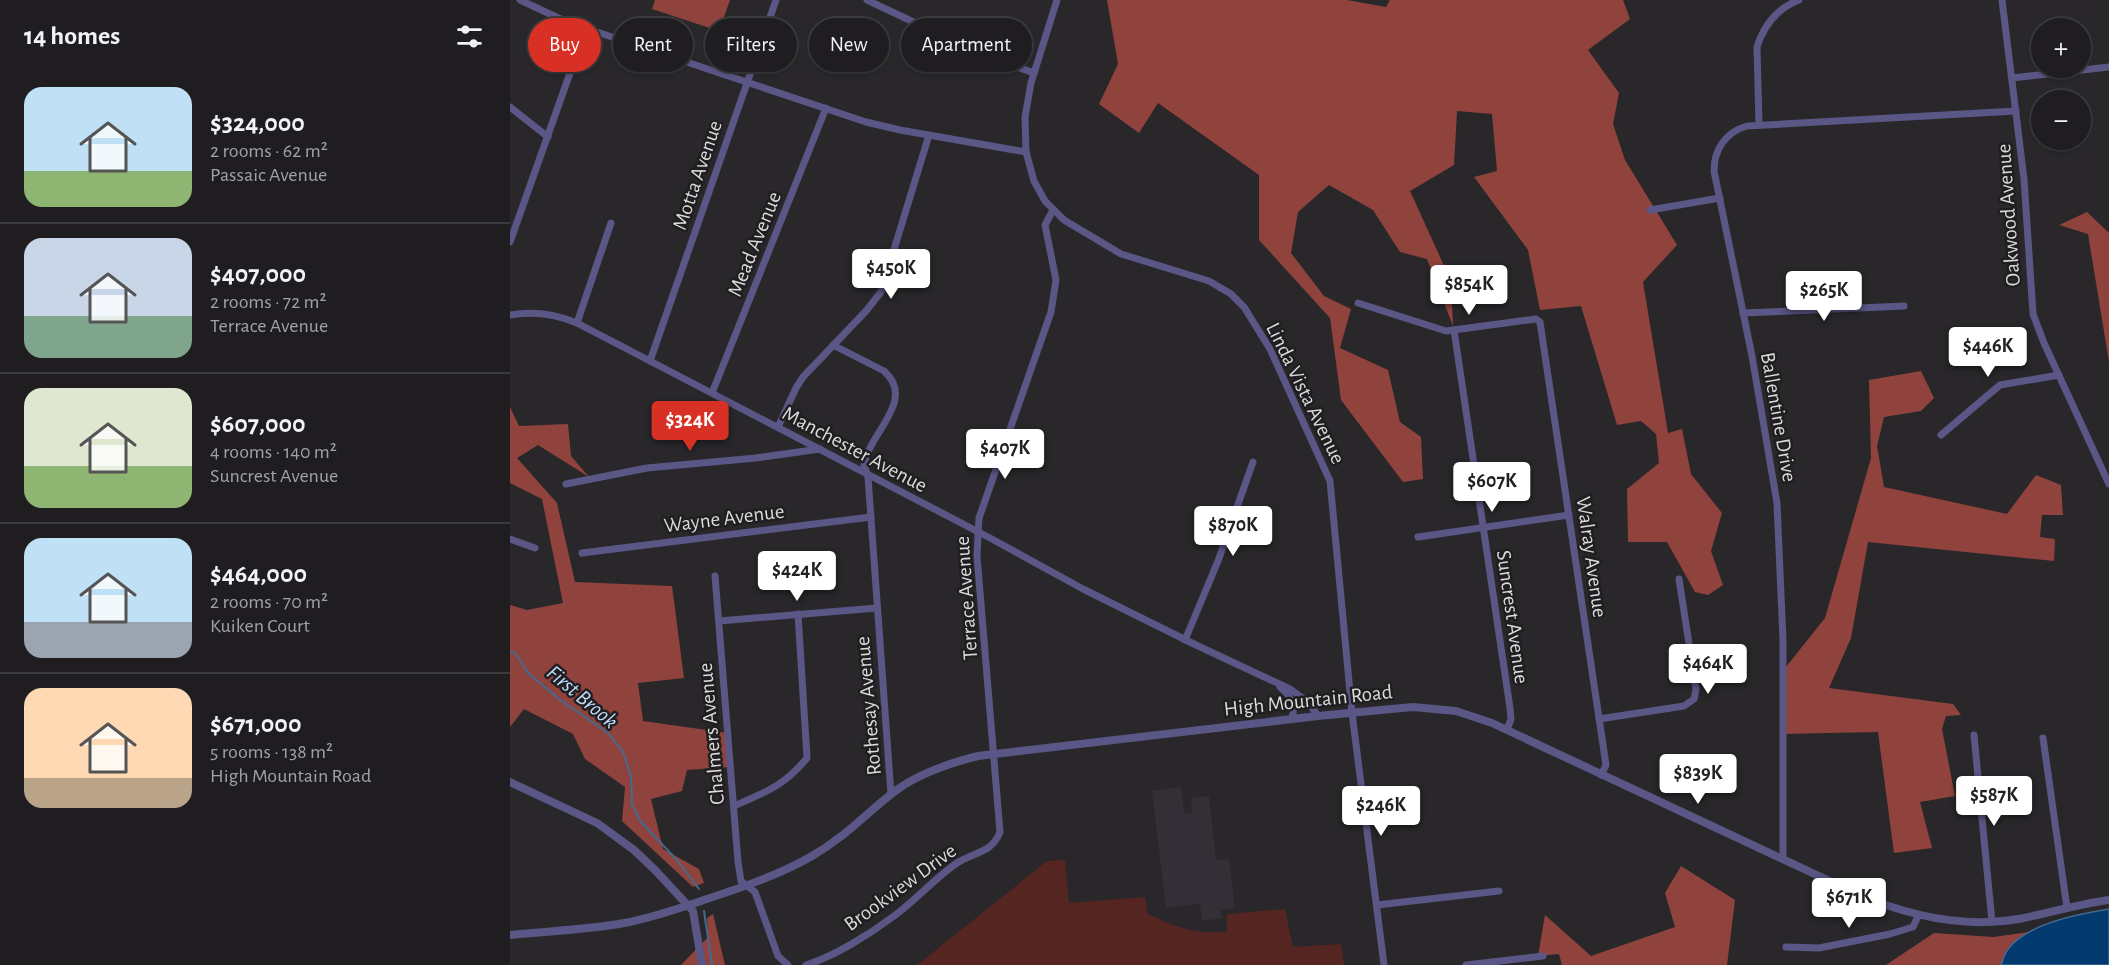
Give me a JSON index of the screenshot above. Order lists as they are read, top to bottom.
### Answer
{
  "streets": {
    "street": [
      "Motta Avenue",
      "Oakwood Avenue",
      "Mead Avenue",
      "Linda Vista Avenue",
      "Ballentine Drive",
      "Manchester Avenue",
      "Wayne Avenue",
      "Walray Avenue",
      "Terrace Avenue",
      "Suncrest Avenue",
      "High Mountain Road",
      "Rothesay Avenue",
      "Chalmers Avenue",
      "Brookview Drive"
    ]
  },
  "crossings": [
    ["Motta Avenue", "Manchester Avenue"],
    ["Oakwood Avenue", "Ballentine Drive"],
    ["Mead Avenue", "Manchester Avenue"],
    ["Linda Vista Avenue", "Terrace Avenue"],
    ["Linda Vista Avenue", "High Mountain Road"],
    ["Ballentine Drive", "High Mountain Road"],
    ["Manchester Avenue", "Terrace Avenue"],
    ["Manchester Avenue", "High Mountain Road"],
    ["Manchester Avenue", "Rothesay Avenue"],
    ["Wayne Avenue", "Rothesay Avenue"],
    ["Walray Avenue", "Suncrest Avenue"],
    ["Walray Avenue", "High Mountain Road"],
    ["Terrace Avenue", "High Mountain Road"],
    ["Terrace Avenue", "Brookview Drive"],
    ["Suncrest Avenue", "High Mountain Road"],
    ["High Mountain Road", "Rothesay Avenue"],
    ["High Mountain Road", "Chalmers Avenue"],
    ["High Mountain Road", "Brookview Drive"]
  ],
  "water": ["First Brook"],
  "page": {
    "heading": "14 homes",
    "map_buttons": ["+", "−"],
    "chip": [
      "Buy",
      "Rent",
      "Filters",
      "New",
      "Apartment"
    ],
    "list": [
      {
        "name": "$324,000",
        "note": "2 rooms · 62 m² · Passaic Avenue"
      },
      {
        "name": "$407,000",
        "note": "2 rooms · 72 m² · Terrace Avenue"
      },
      {
        "name": "$607,000",
        "note": "4 rooms · 140 m² · Suncrest Avenue"
      },
      {
        "name": "$464,000",
        "note": "2 rooms · 70 m² · Kuiken Court"
      },
      {
        "name": "$671,000",
        "note": "5 rooms · 138 m² · High Mountain Road"
      }
    ],
    "price": [
      "$450K",
      "$854K",
      "$265K",
      "$446K",
      "$324K",
      "$407K",
      "$607K",
      "$870K",
      "$424K",
      "$464K",
      "$839K",
      "$587K",
      "$246K",
      "$671K"
    ]
  }
}
